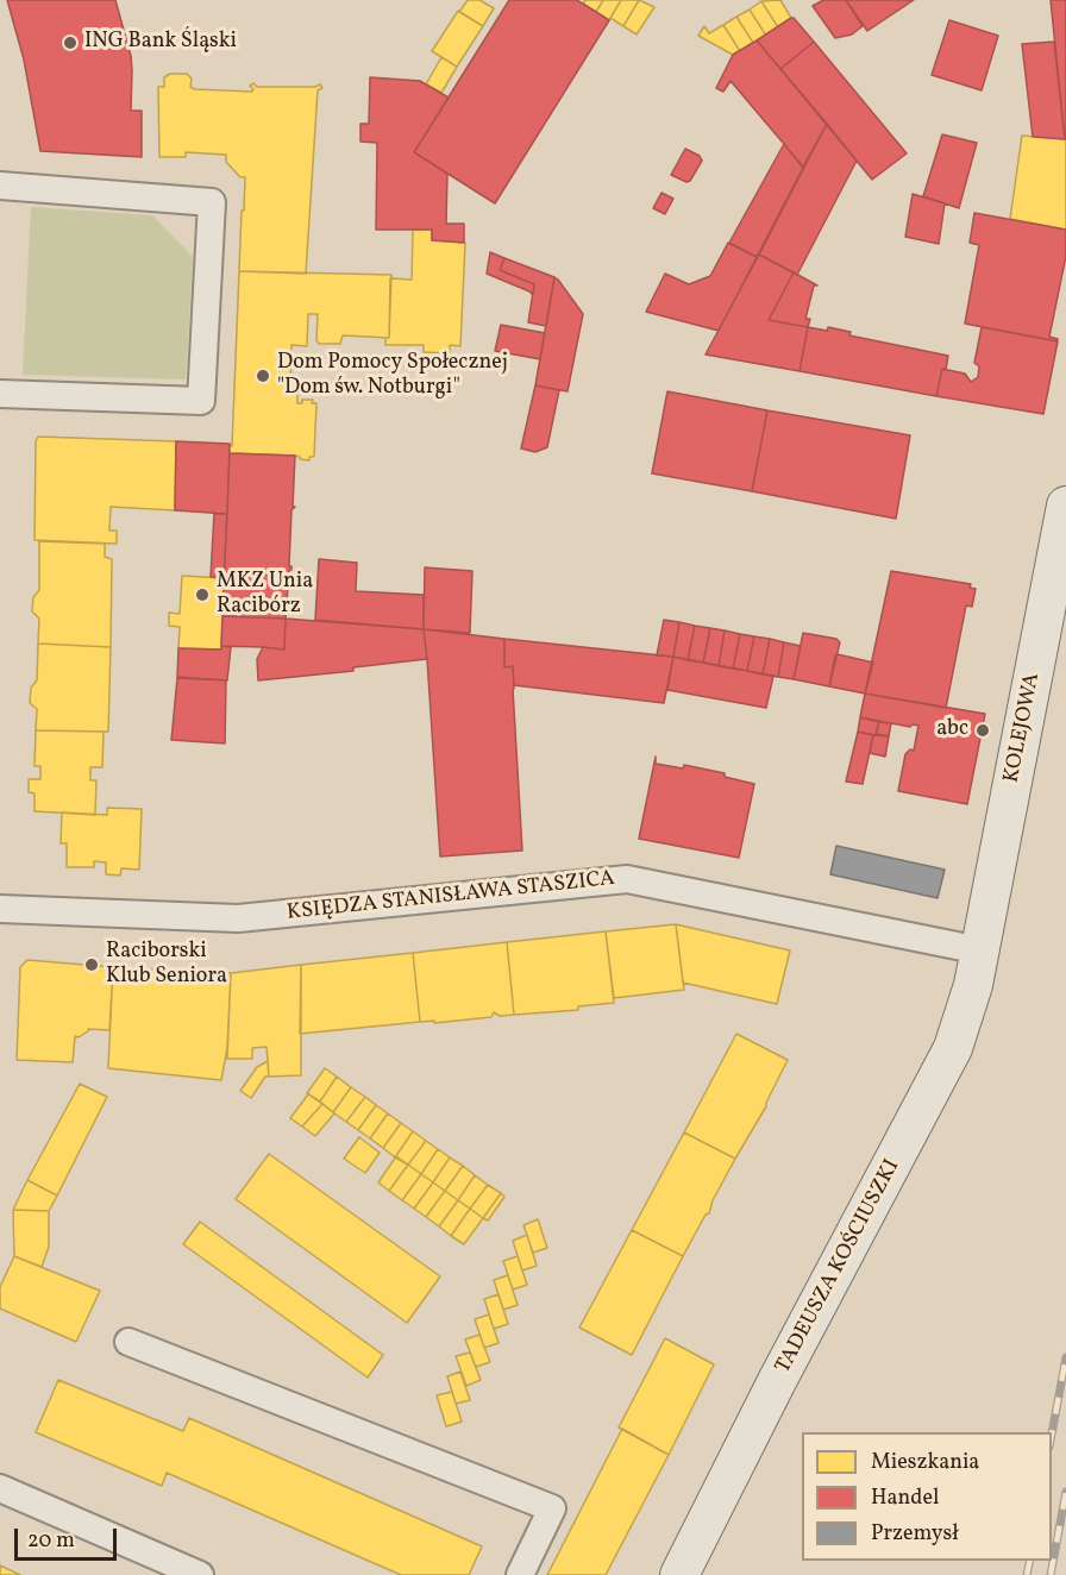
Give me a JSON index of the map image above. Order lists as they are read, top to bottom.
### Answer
{
  "streets": {
    "main road": ["KOLEJOWA", "TADEUSZA KOŚCIUSZKI"],
    "street": ["KSIĘDZA STANISŁAWA STASZICA"]
  },
  "crossings": [
    ["KOLEJOWA", "KSIĘDZA STANISŁAWA STASZICA"],
    ["KOLEJOWA", "TADEUSZA KOŚCIUSZKI"],
    ["KSIĘDZA STANISŁAWA STASZICA", "TADEUSZA KOŚCIUSZKI"]
  ],
  "places": [
    "ING Bank Śląski",
    "Dom Pomocy Społecznej \"Dom św. Notburgi\"",
    "MKZ Unia Racibórz",
    "abc",
    "Raciborski Klub Seniora"
  ],
  "legend": ["Mieszkania", "Handel", "Przemysł"],
  "scale_bar": "20 m"
}
